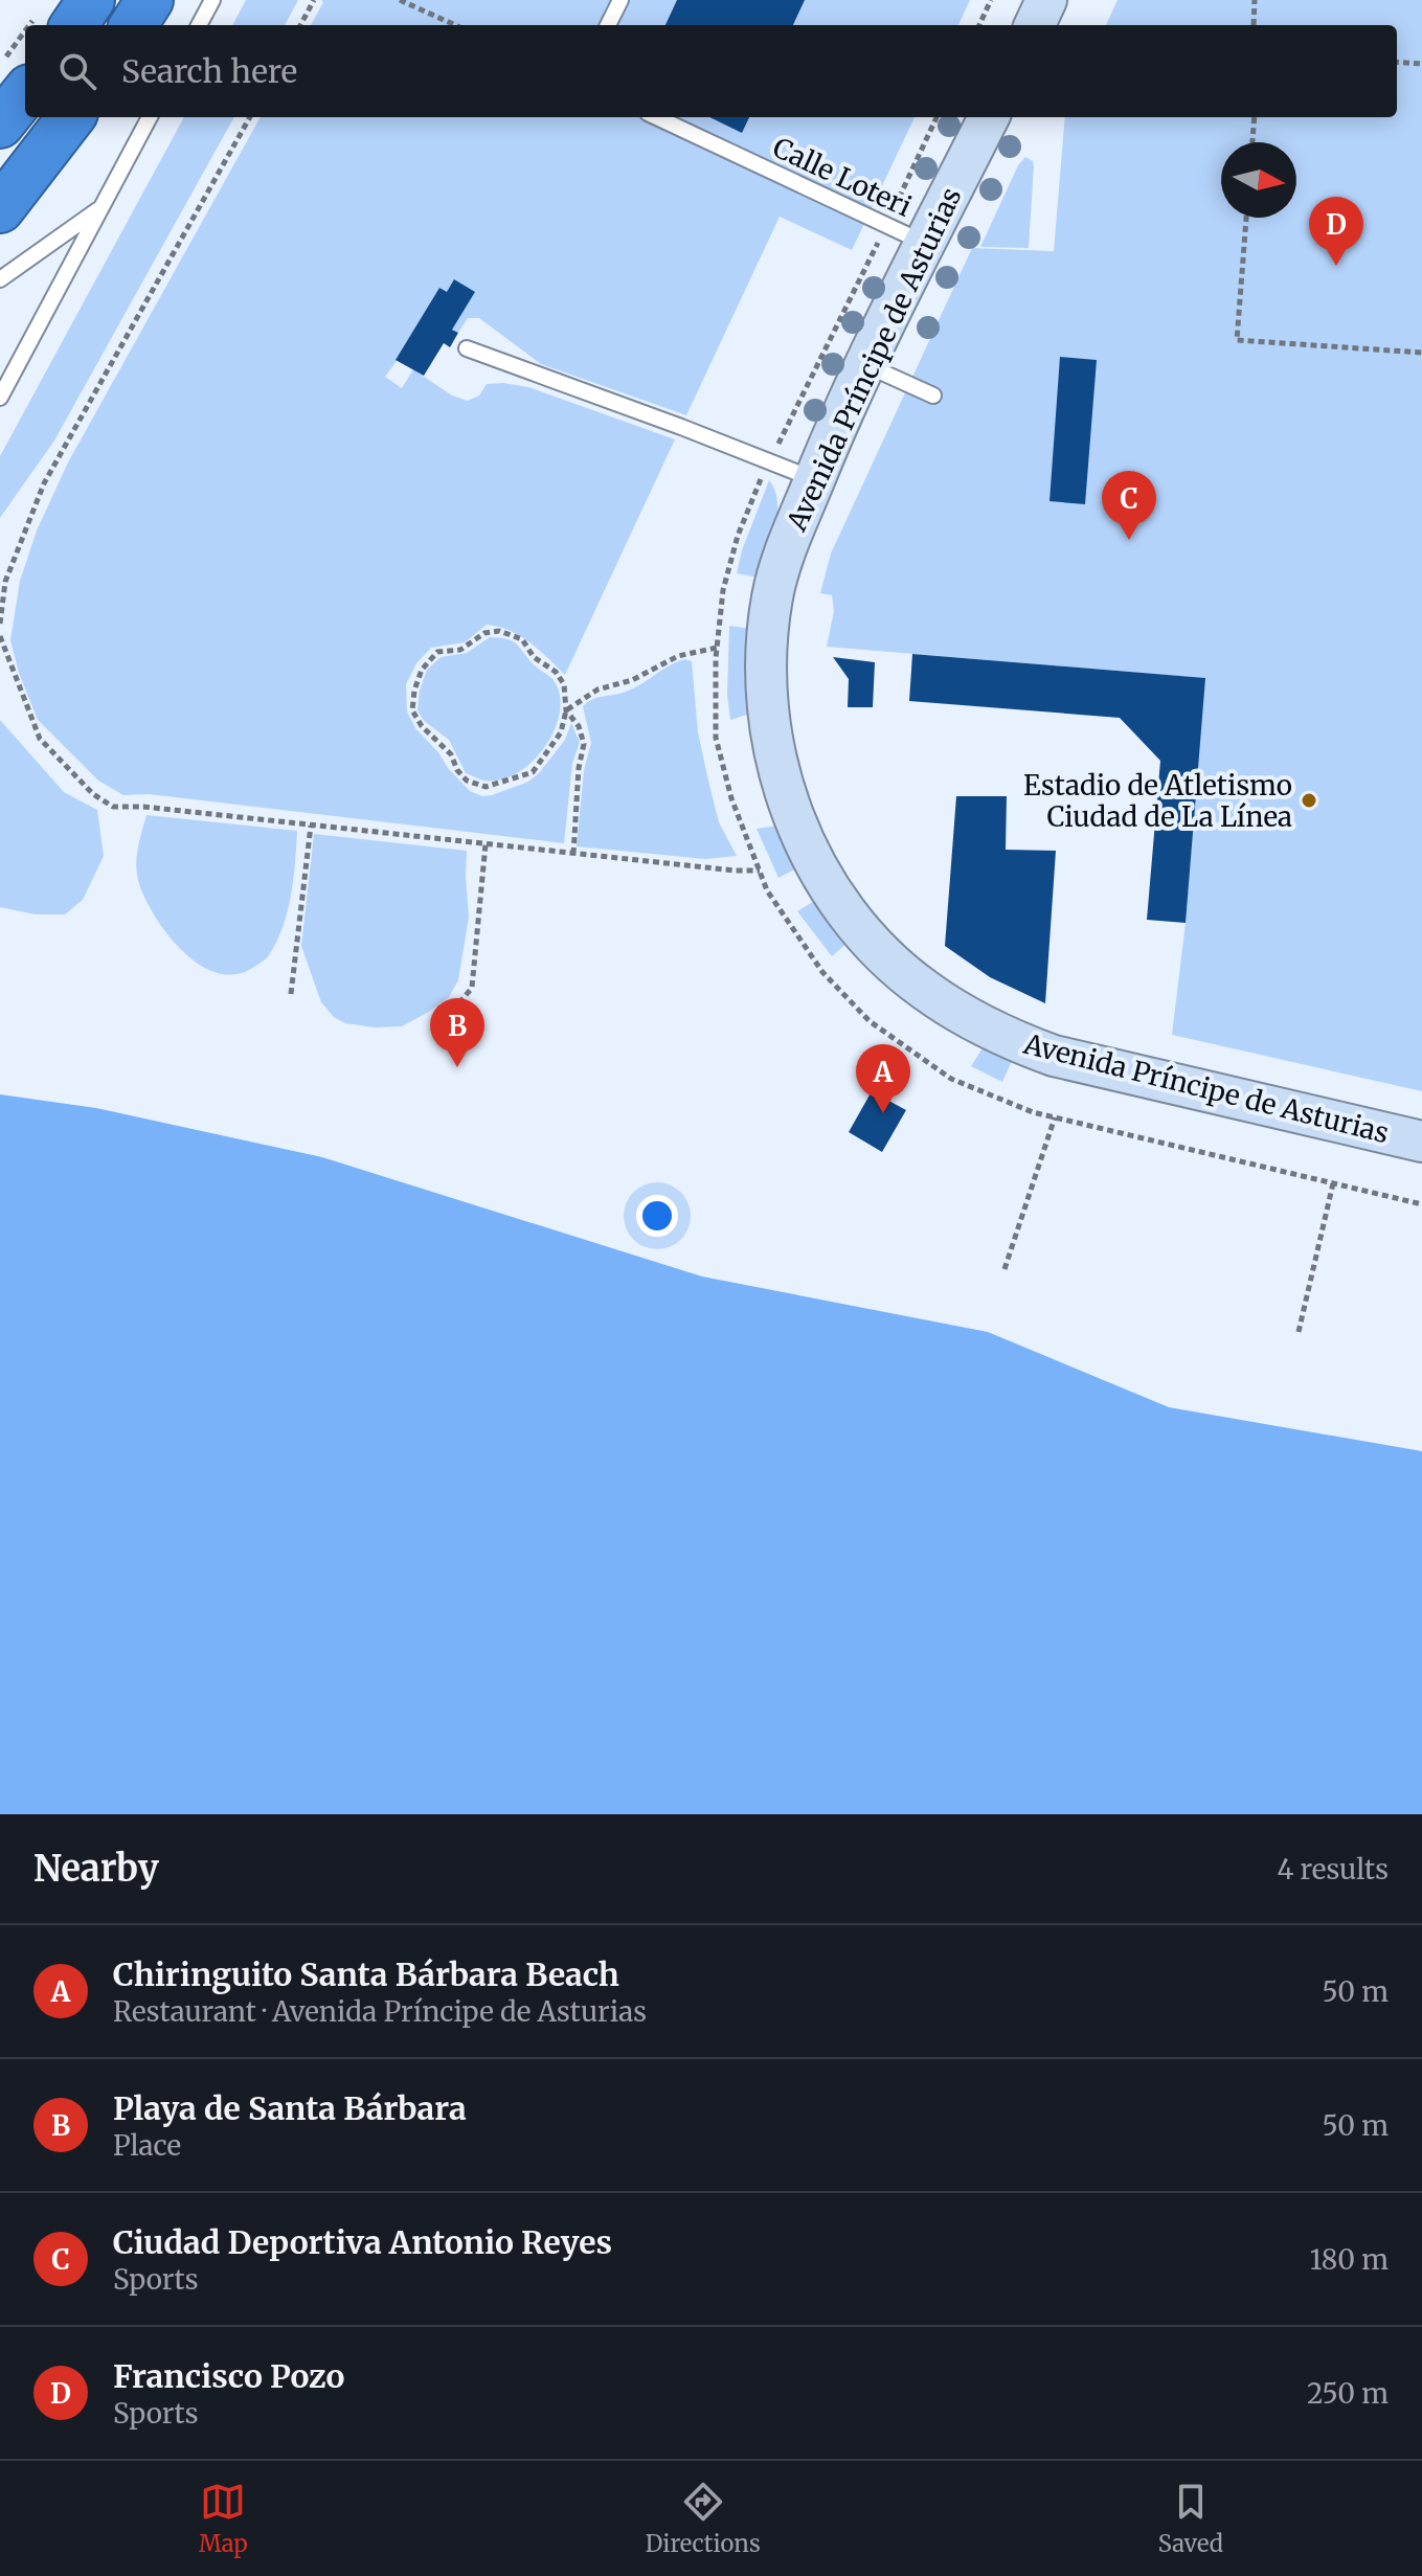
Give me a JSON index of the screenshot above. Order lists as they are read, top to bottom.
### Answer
{
  "streets": {
    "main road": ["Avenida Príncipe de Asturias"],
    "lane": ["Calle Loteri"]
  },
  "crossings": [
    ["Calle Loteri", "Avenida Príncipe de Asturias"]
  ],
  "places": ["Estadio de Atletismo Ciudad de La Línea"],
  "north": "right",
  "page": {
    "search": "Search here",
    "pins": [
      "D",
      "C",
      "B",
      "A"
    ],
    "heading": ["Nearby", "4 results"],
    "list": [
      {
        "mark": "A",
        "name": "Chiringuito Santa Bárbara Beach",
        "note": "Restaurant · Avenida Príncipe de Asturias",
        "value": "50 m"
      },
      {
        "mark": "B",
        "name": "Playa de Santa Bárbara",
        "note": "Place",
        "value": "50 m"
      },
      {
        "mark": "C",
        "name": "Ciudad Deportiva Antonio Reyes",
        "note": "Sports",
        "value": "180 m"
      },
      {
        "mark": "D",
        "name": "Francisco Pozo",
        "note": "Sports",
        "value": "250 m"
      }
    ],
    "nav": ["Map", "Directions", "Saved"]
  }
}
